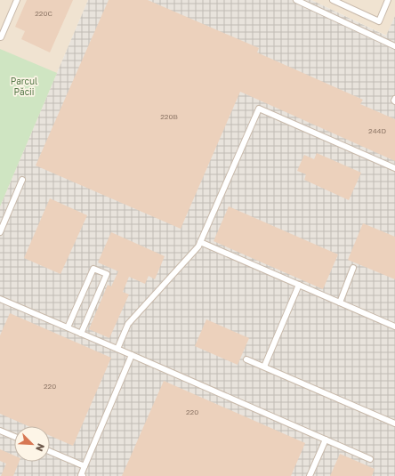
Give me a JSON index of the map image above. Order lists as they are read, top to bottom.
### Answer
{
  "parks": ["Parcul Păcii"],
  "house_numbers": [
    "220C",
    "220B",
    "244D",
    "220",
    "220"
  ],
  "north": "bottom right"
}
